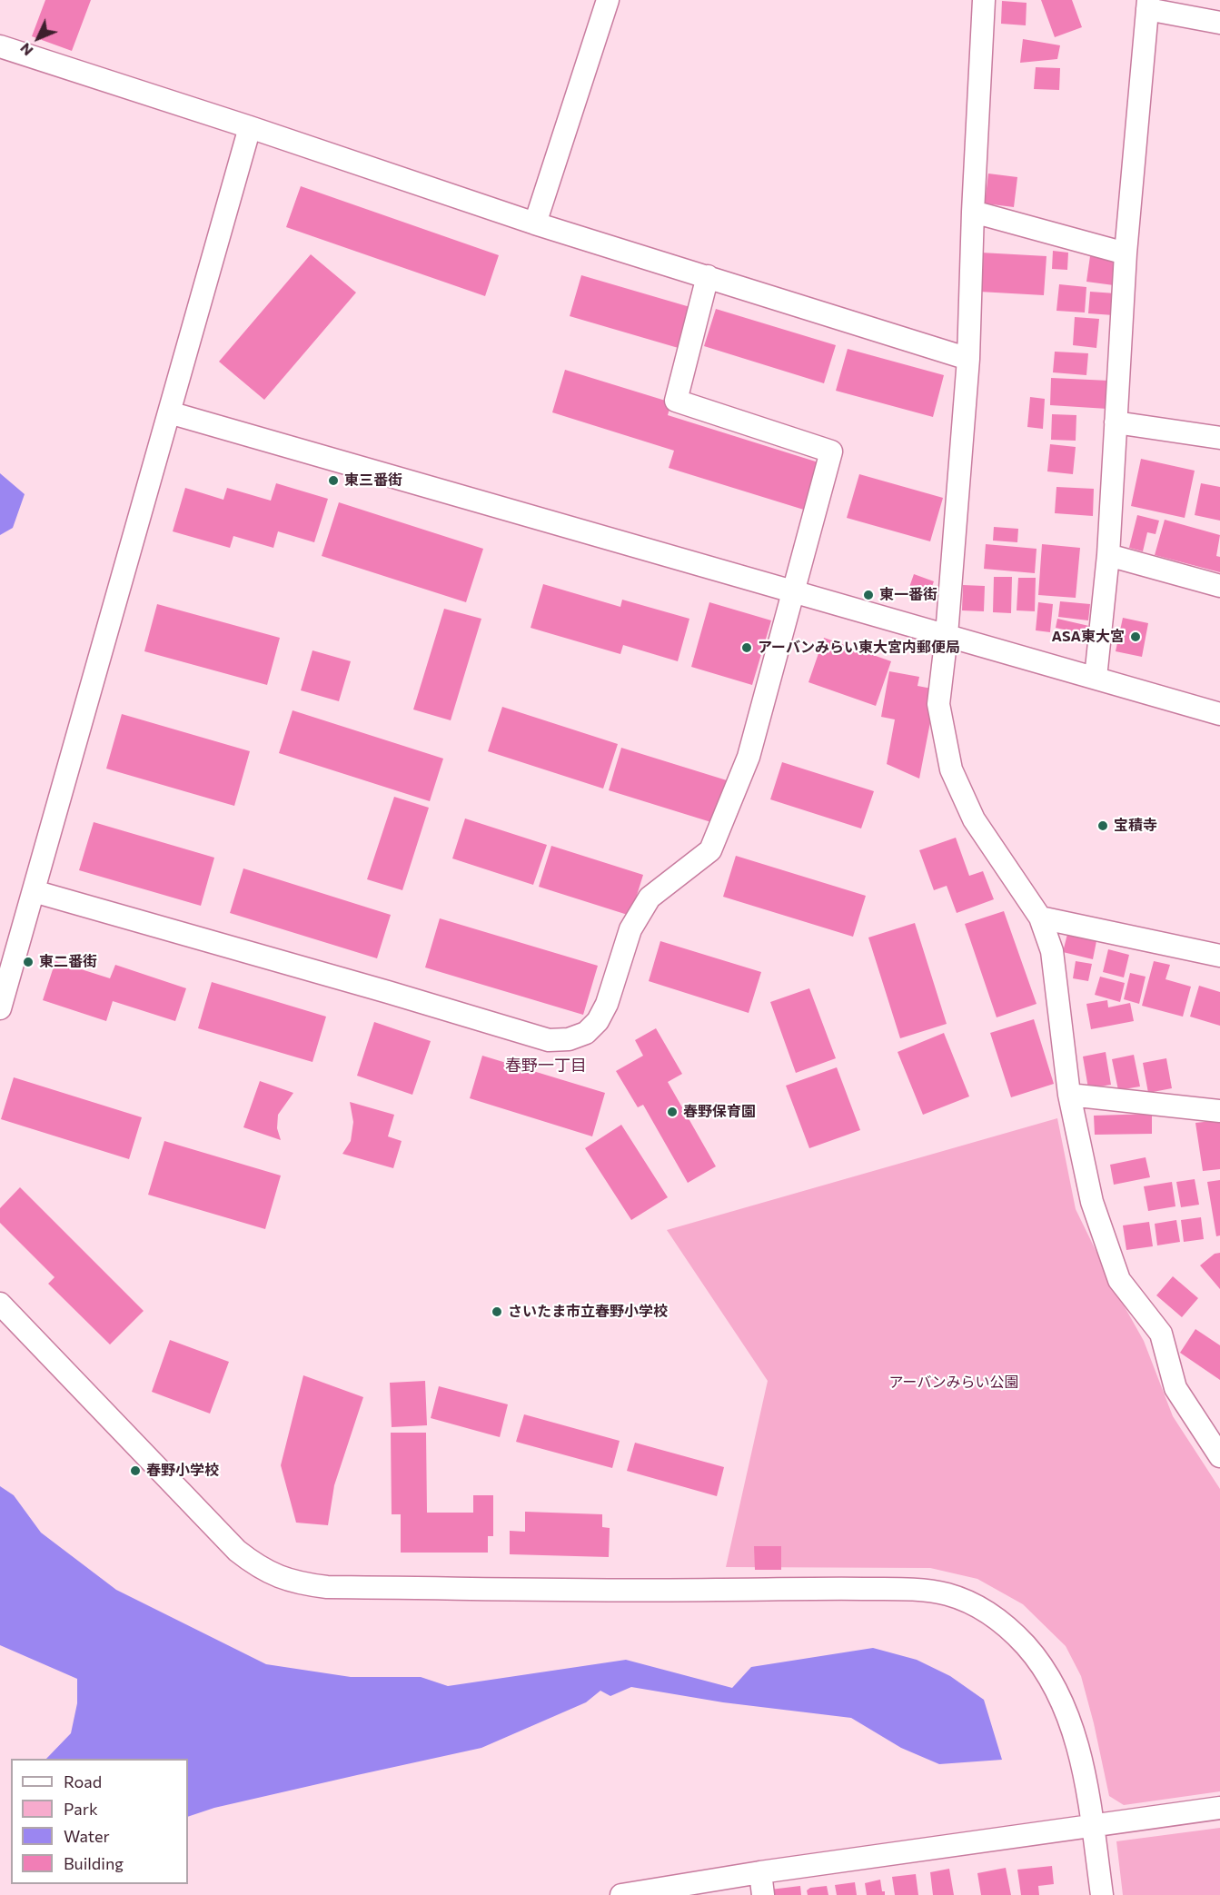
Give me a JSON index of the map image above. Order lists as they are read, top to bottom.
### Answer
{
  "districts": ["春野一丁目"],
  "parks": ["アーバンみらい公園"],
  "places": [
    "東三番街",
    "東一番街",
    "ASA東大宮",
    "アーバンみらい東大宮内郵便局",
    "宝積寺",
    "東二番街",
    "春野保育園",
    "さいたま市立春野小学校",
    "春野小学校"
  ],
  "legend": [
    "Road",
    "Park",
    "Water",
    "Building"
  ],
  "north": "bottom left"
}
